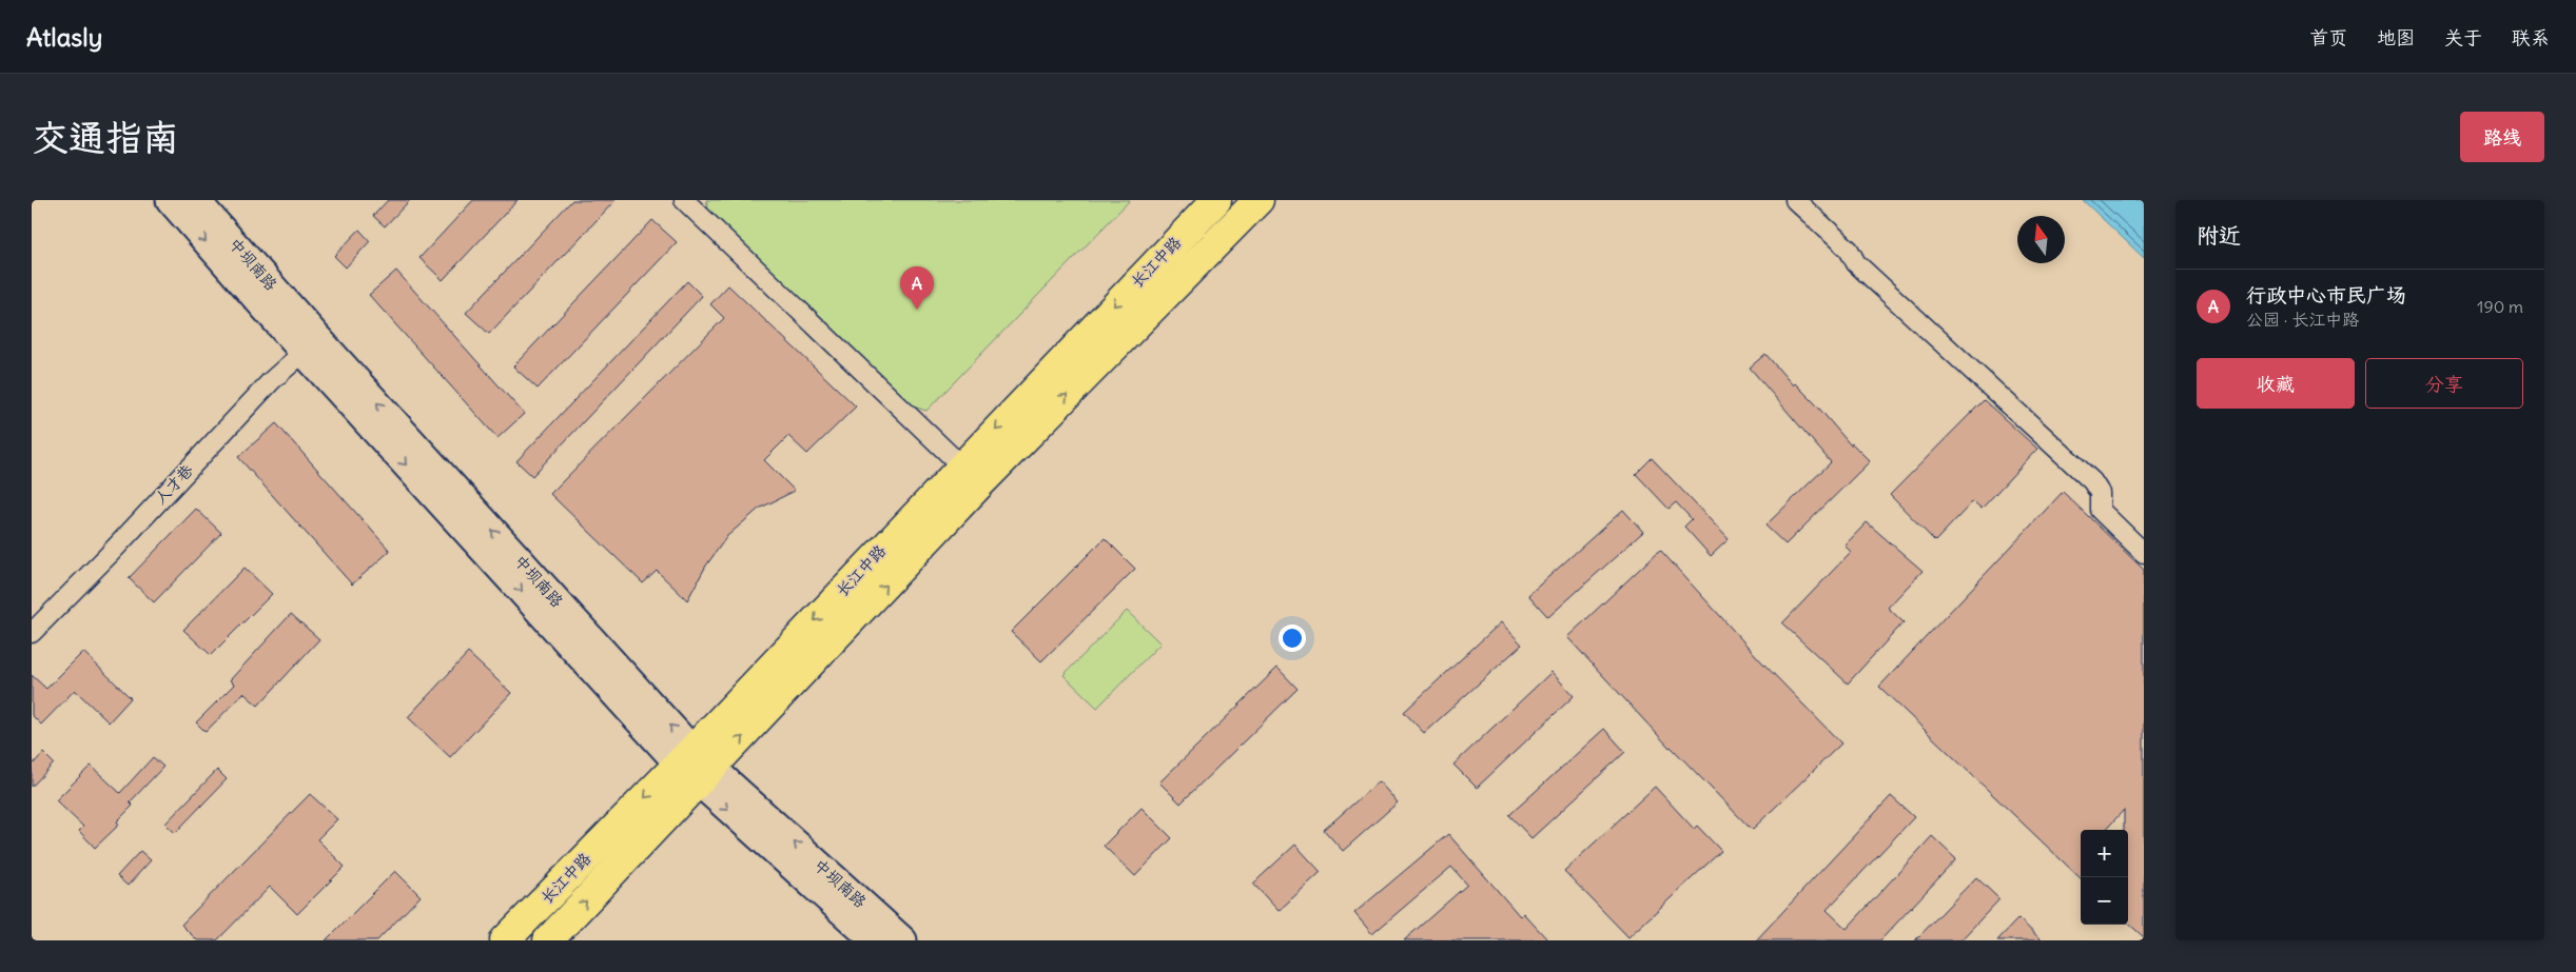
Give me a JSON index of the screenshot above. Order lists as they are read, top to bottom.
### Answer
{
  "streets": {
    "main road": ["长江中路", "中坝南路"],
    "street": ["人才巷"]
  },
  "crossings": [
    ["长江中路", "中坝南路"],
    ["中坝南路", "人才巷"]
  ],
  "north": "top",
  "page": {
    "header": "Atlasly",
    "nav": [
      "首页",
      "地图",
      "关于",
      "联系"
    ],
    "buttons": [
      "路线",
      ["收藏", "分享"]
    ],
    "title": "交通指南",
    "heading": "附近",
    "pins": "A",
    "list": [
      {
        "mark": "A",
        "name": "行政中心市民广场",
        "note": "公园 · 长江中路",
        "value": "190 m"
      }
    ],
    "map_buttons": ["+", "−"]
  }
}
